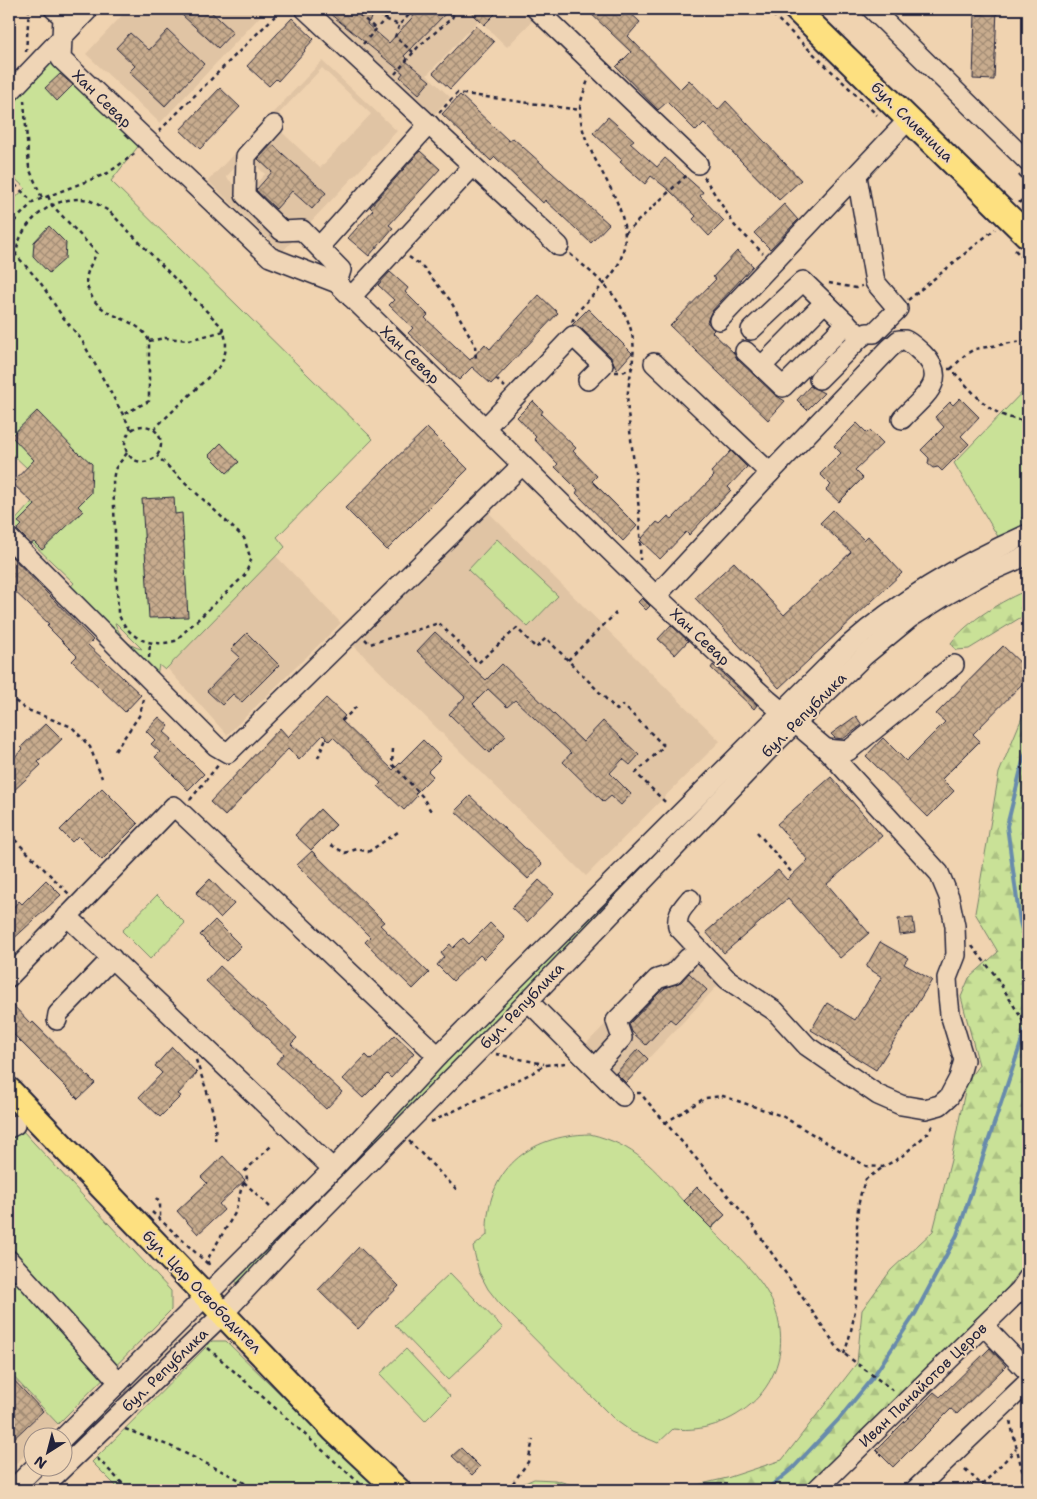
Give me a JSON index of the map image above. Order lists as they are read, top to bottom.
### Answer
{
  "streets": {
    "main road": ["бул. Сливница", "бул. Цар Освободител"],
    "street": ["Хан Севар", "бул. Република", "Иван Панайотов Церов"]
  },
  "crossings": [
    ["Хан Севар", "бул. Република"],
    ["бул. Република", "бул. Цар Освободител"]
  ],
  "north": "bottom left"
}
